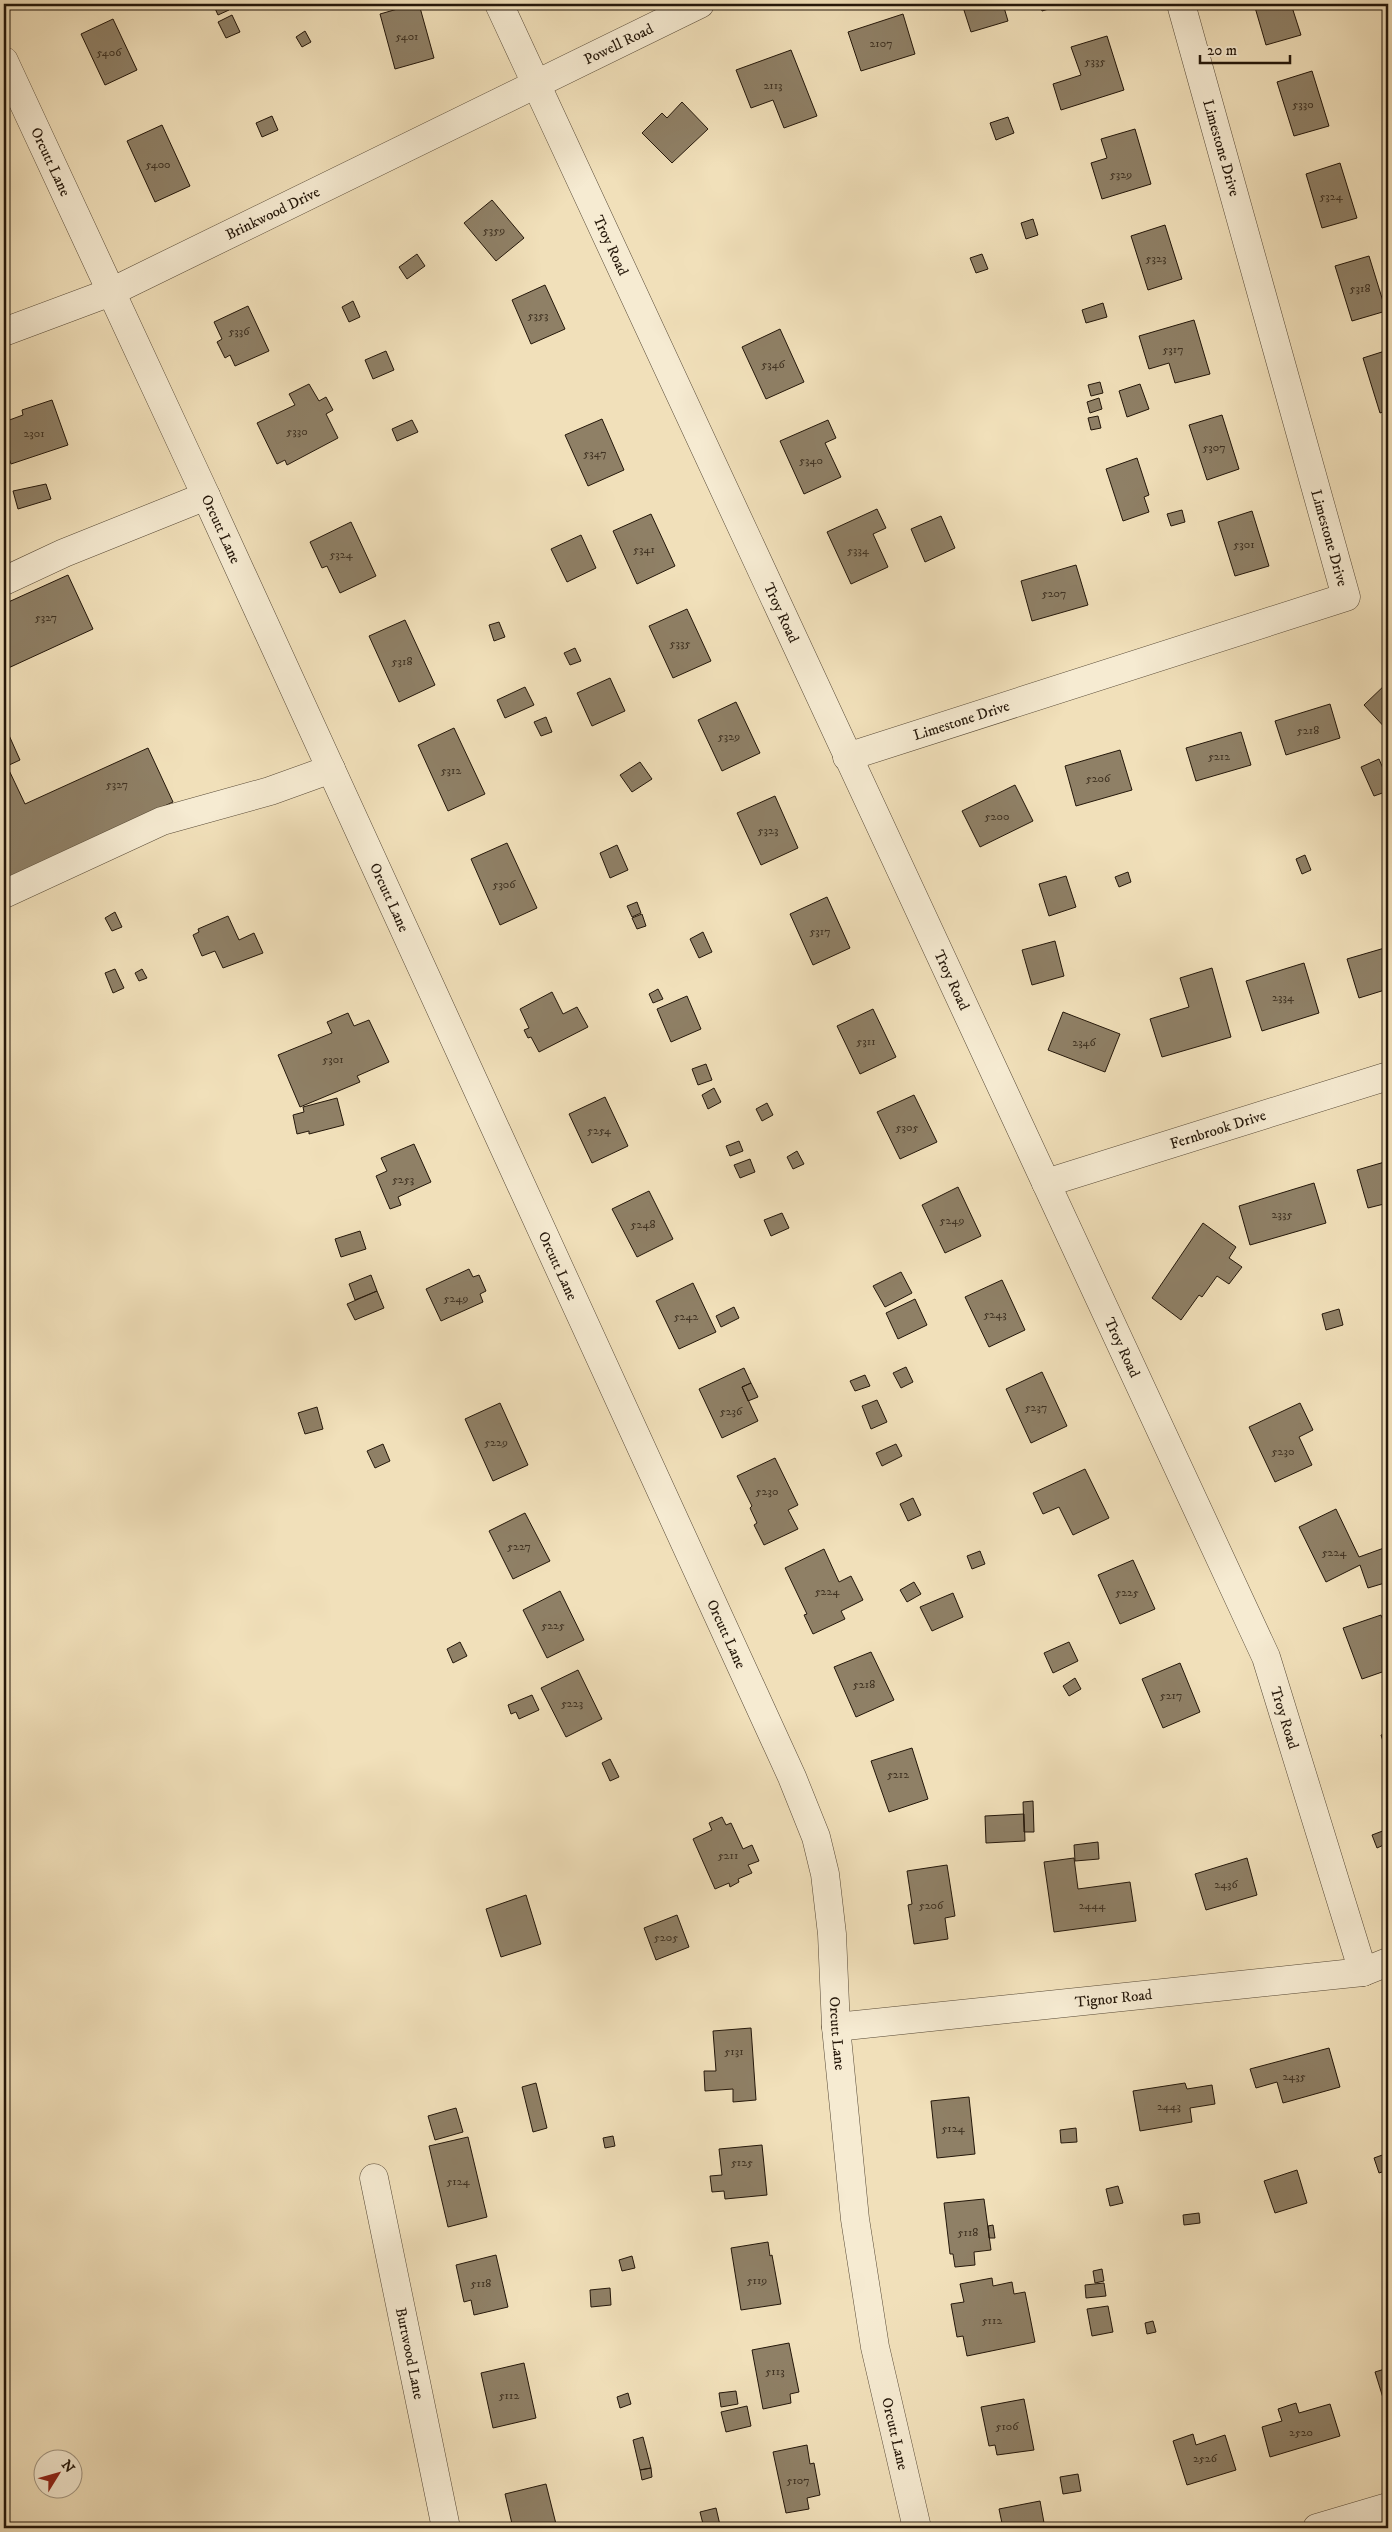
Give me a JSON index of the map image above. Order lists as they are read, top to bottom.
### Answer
{
  "streets": {
    "street": [
      "Powell Road",
      "Limestone Drive",
      "Orcutt Lane",
      "Brinkwood Drive",
      "Troy Road",
      "Fernbrook Drive",
      "Tignor Road",
      "Burtwood Lane"
    ]
  },
  "crossings": [
    ["Powell Road", "Brinkwood Drive"],
    ["Powell Road", "Troy Road"],
    ["Limestone Drive", "Troy Road"],
    ["Orcutt Lane", "Brinkwood Drive"],
    ["Orcutt Lane", "Tignor Road"],
    ["Brinkwood Drive", "Troy Road"],
    ["Troy Road", "Fernbrook Drive"],
    ["Troy Road", "Tignor Road"]
  ],
  "house_numbers": [
    "5401",
    "2107",
    "5406",
    "5335",
    "2113",
    "5330",
    "5400",
    "5329",
    "5324",
    "5359",
    "5323",
    "5318",
    "5353",
    "5336",
    "5317",
    "5346",
    "5330",
    "2301",
    "5307",
    "5347",
    "5340",
    "5301",
    "5341",
    "5334",
    "5324",
    "5207",
    "5327",
    "5335",
    "5318",
    "5218",
    "5329",
    "5212",
    "5312",
    "5206",
    "5327",
    "5200",
    "5323",
    "5306",
    "5317",
    "2334",
    "5311",
    "2346",
    "5301",
    "5305",
    "5254",
    "5253",
    "2335",
    "5249",
    "5248",
    "5249",
    "5243",
    "5242",
    "5237",
    "5236",
    "5229",
    "5230",
    "5230",
    "5227",
    "5224",
    "5224",
    "5225",
    "5225",
    "5218",
    "5217",
    "5223",
    "5212",
    "5211",
    "2436",
    "5206",
    "2444",
    "5205",
    "5131",
    "2435",
    "2443",
    "5124",
    "5125",
    "5124",
    "5118",
    "5119",
    "5118",
    "5112",
    "5113",
    "5112",
    "5106",
    "2520",
    "2526",
    "5107"
  ],
  "scale_bar": "20 m",
  "north": "top right"
}
